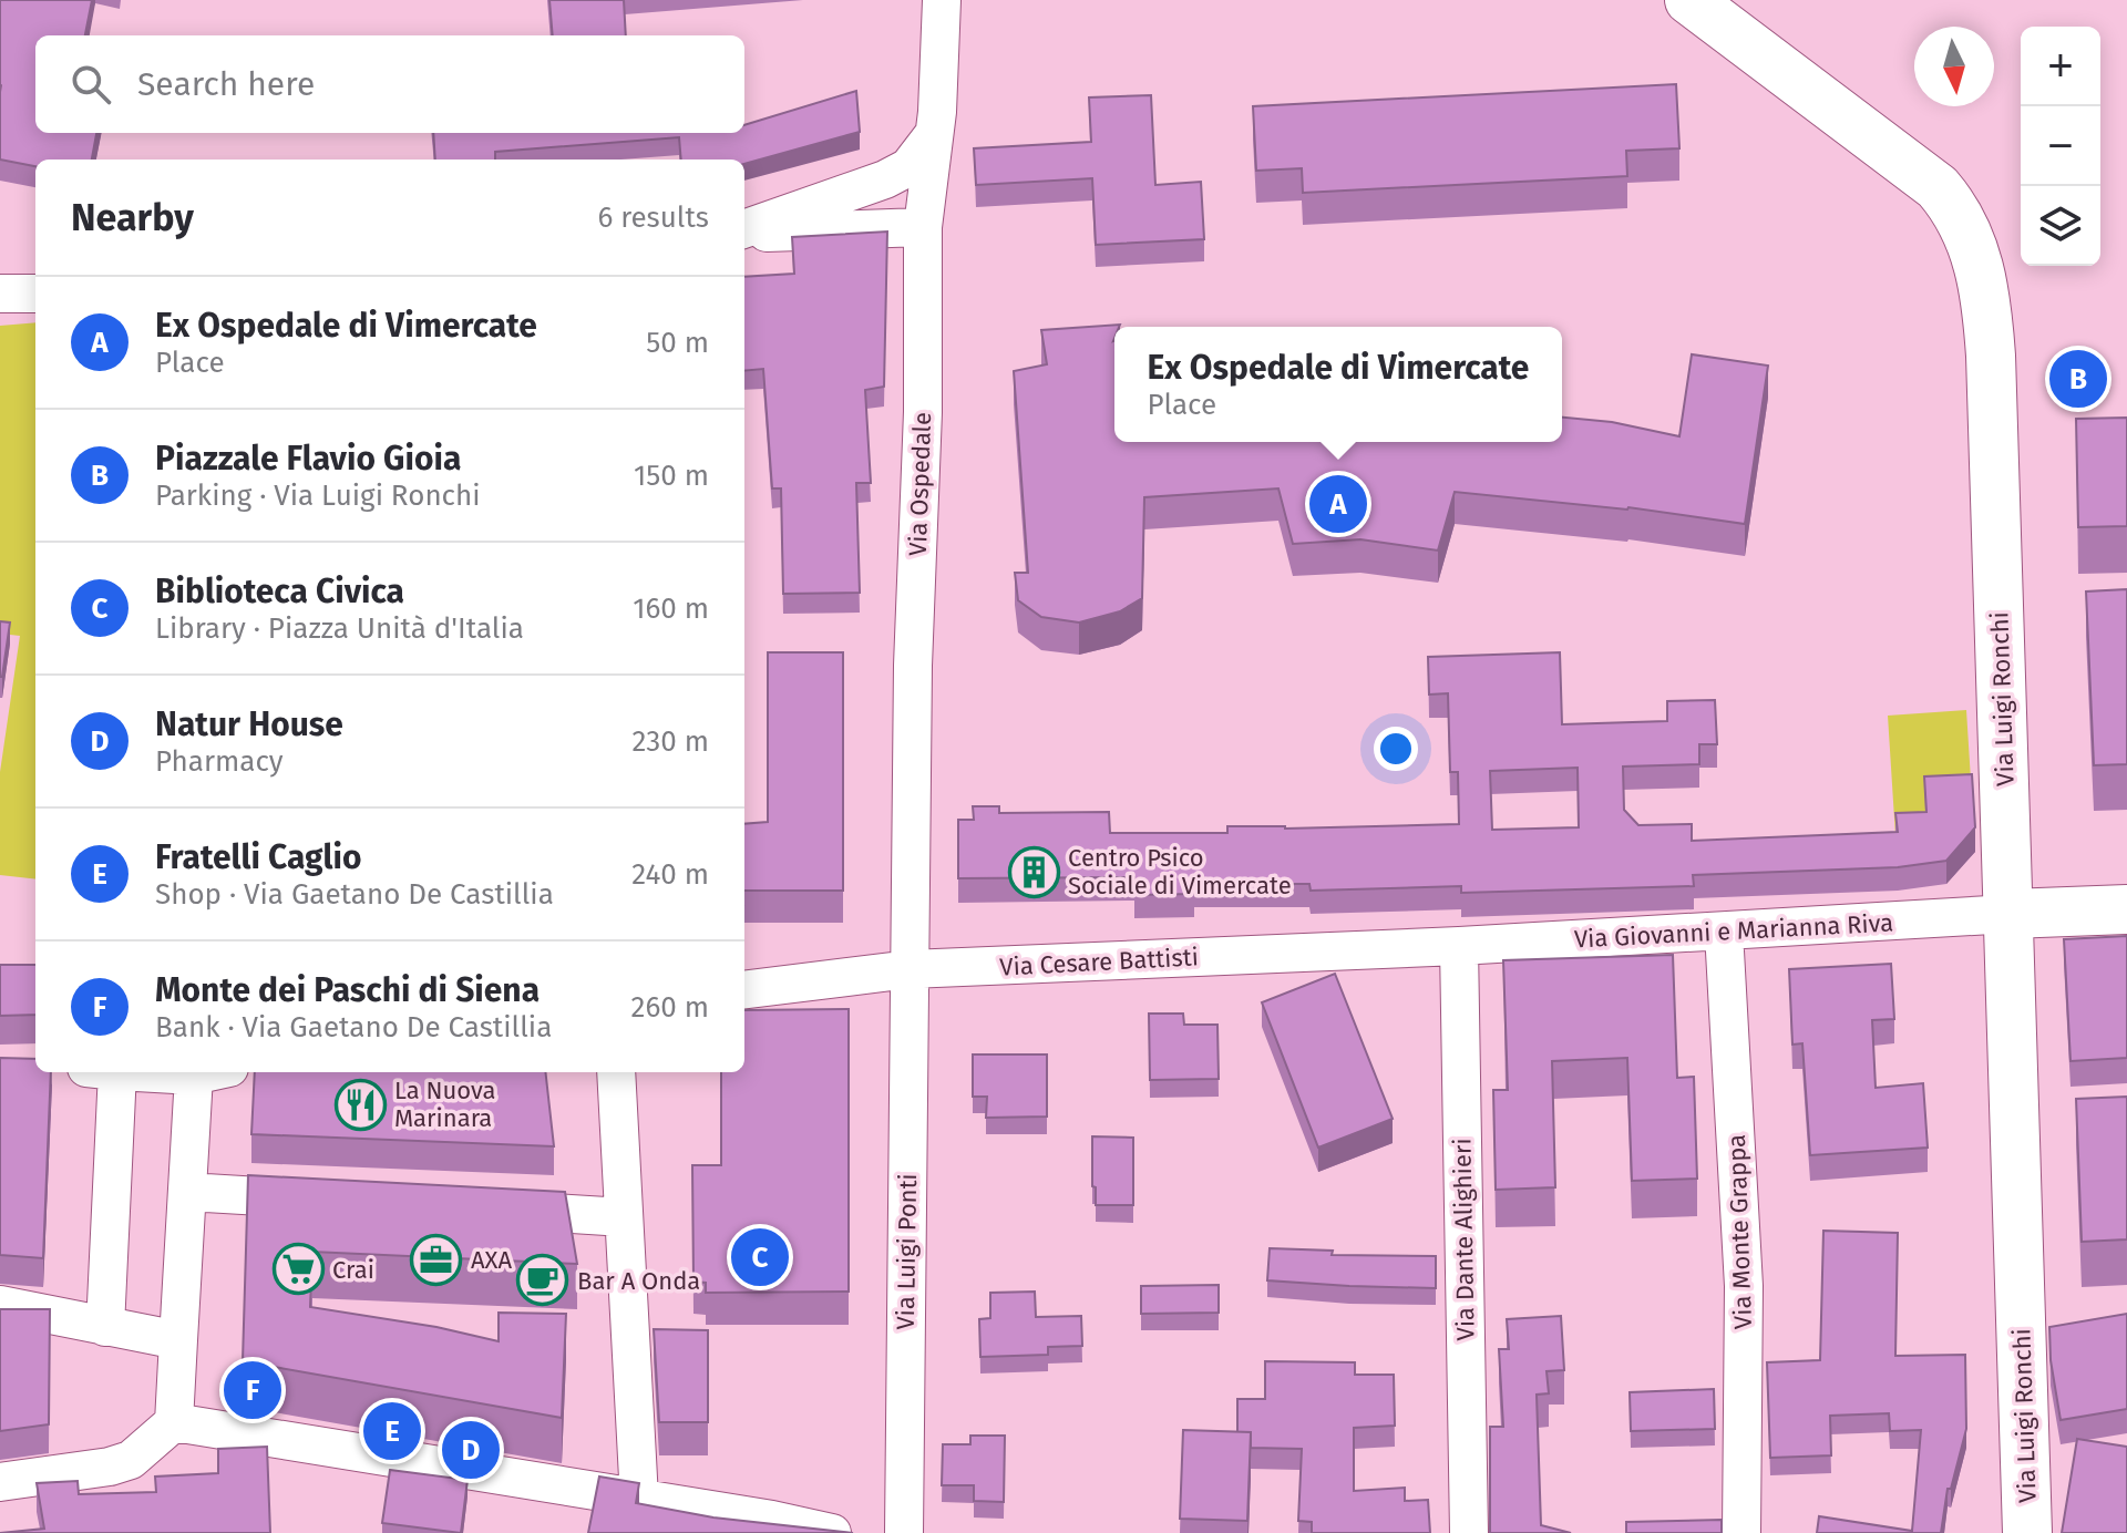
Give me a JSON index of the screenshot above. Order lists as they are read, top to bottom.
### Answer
{
  "streets": {
    "street": [
      "Via Ospedale",
      "Via Luigi Ronchi",
      "Via Giovanni e Marianna Riva",
      "Via Cesare Battisti",
      "Via Monte Grappa",
      "Via Dante Alighieri",
      "Via Luigi Ponti"
    ]
  },
  "crossings": [
    ["Via Ospedale", "Via Cesare Battisti"],
    ["Via Ospedale", "Via Luigi Ponti"],
    ["Via Luigi Ronchi", "Via Giovanni e Marianna Riva"],
    ["Via Giovanni e Marianna Riva", "Via Cesare Battisti"],
    ["Via Giovanni e Marianna Riva", "Via Monte Grappa"],
    ["Via Giovanni e Marianna Riva", "Via Dante Alighieri"],
    ["Via Cesare Battisti", "Via Dante Alighieri"],
    ["Via Cesare Battisti", "Via Luigi Ponti"]
  ],
  "places": {
    "building": ["Centro Psico Sociale di Vimercate"],
    "restaurant": ["La Nuova Marinara"],
    "office": ["AXA"],
    "supermarket": ["Crai"],
    "cafe": ["Bar A Onda"]
  },
  "north": "bottom",
  "page": {
    "map_buttons": ["+", "−"],
    "search": "Search here",
    "heading": ["Nearby", "6 results"],
    "list": [
      {
        "mark": "A",
        "name": "Ex Ospedale di Vimercate",
        "note": "Place",
        "value": "50 m"
      },
      {
        "mark": "B",
        "name": "Piazzale Flavio Gioia",
        "note": "Parking · Via Luigi Ronchi",
        "value": "150 m"
      },
      {
        "mark": "C",
        "name": "Biblioteca Civica",
        "note": "Library · Piazza Unità d'Italia",
        "value": "160 m"
      },
      {
        "mark": "D",
        "name": "Natur House",
        "note": "Pharmacy",
        "value": "230 m"
      },
      {
        "mark": "E",
        "name": "Fratelli Caglio",
        "note": "Shop · Via Gaetano De Castillia",
        "value": "240 m"
      },
      {
        "mark": "F",
        "name": "Monte dei Paschi di Siena",
        "note": "Bank · Via Gaetano De Castillia",
        "value": "260 m"
      }
    ],
    "popup": ["Ex Ospedale di Vimercate", "Place"],
    "pins": [
      "B",
      "A",
      "C",
      "F",
      "E",
      "D"
    ]
  }
}
